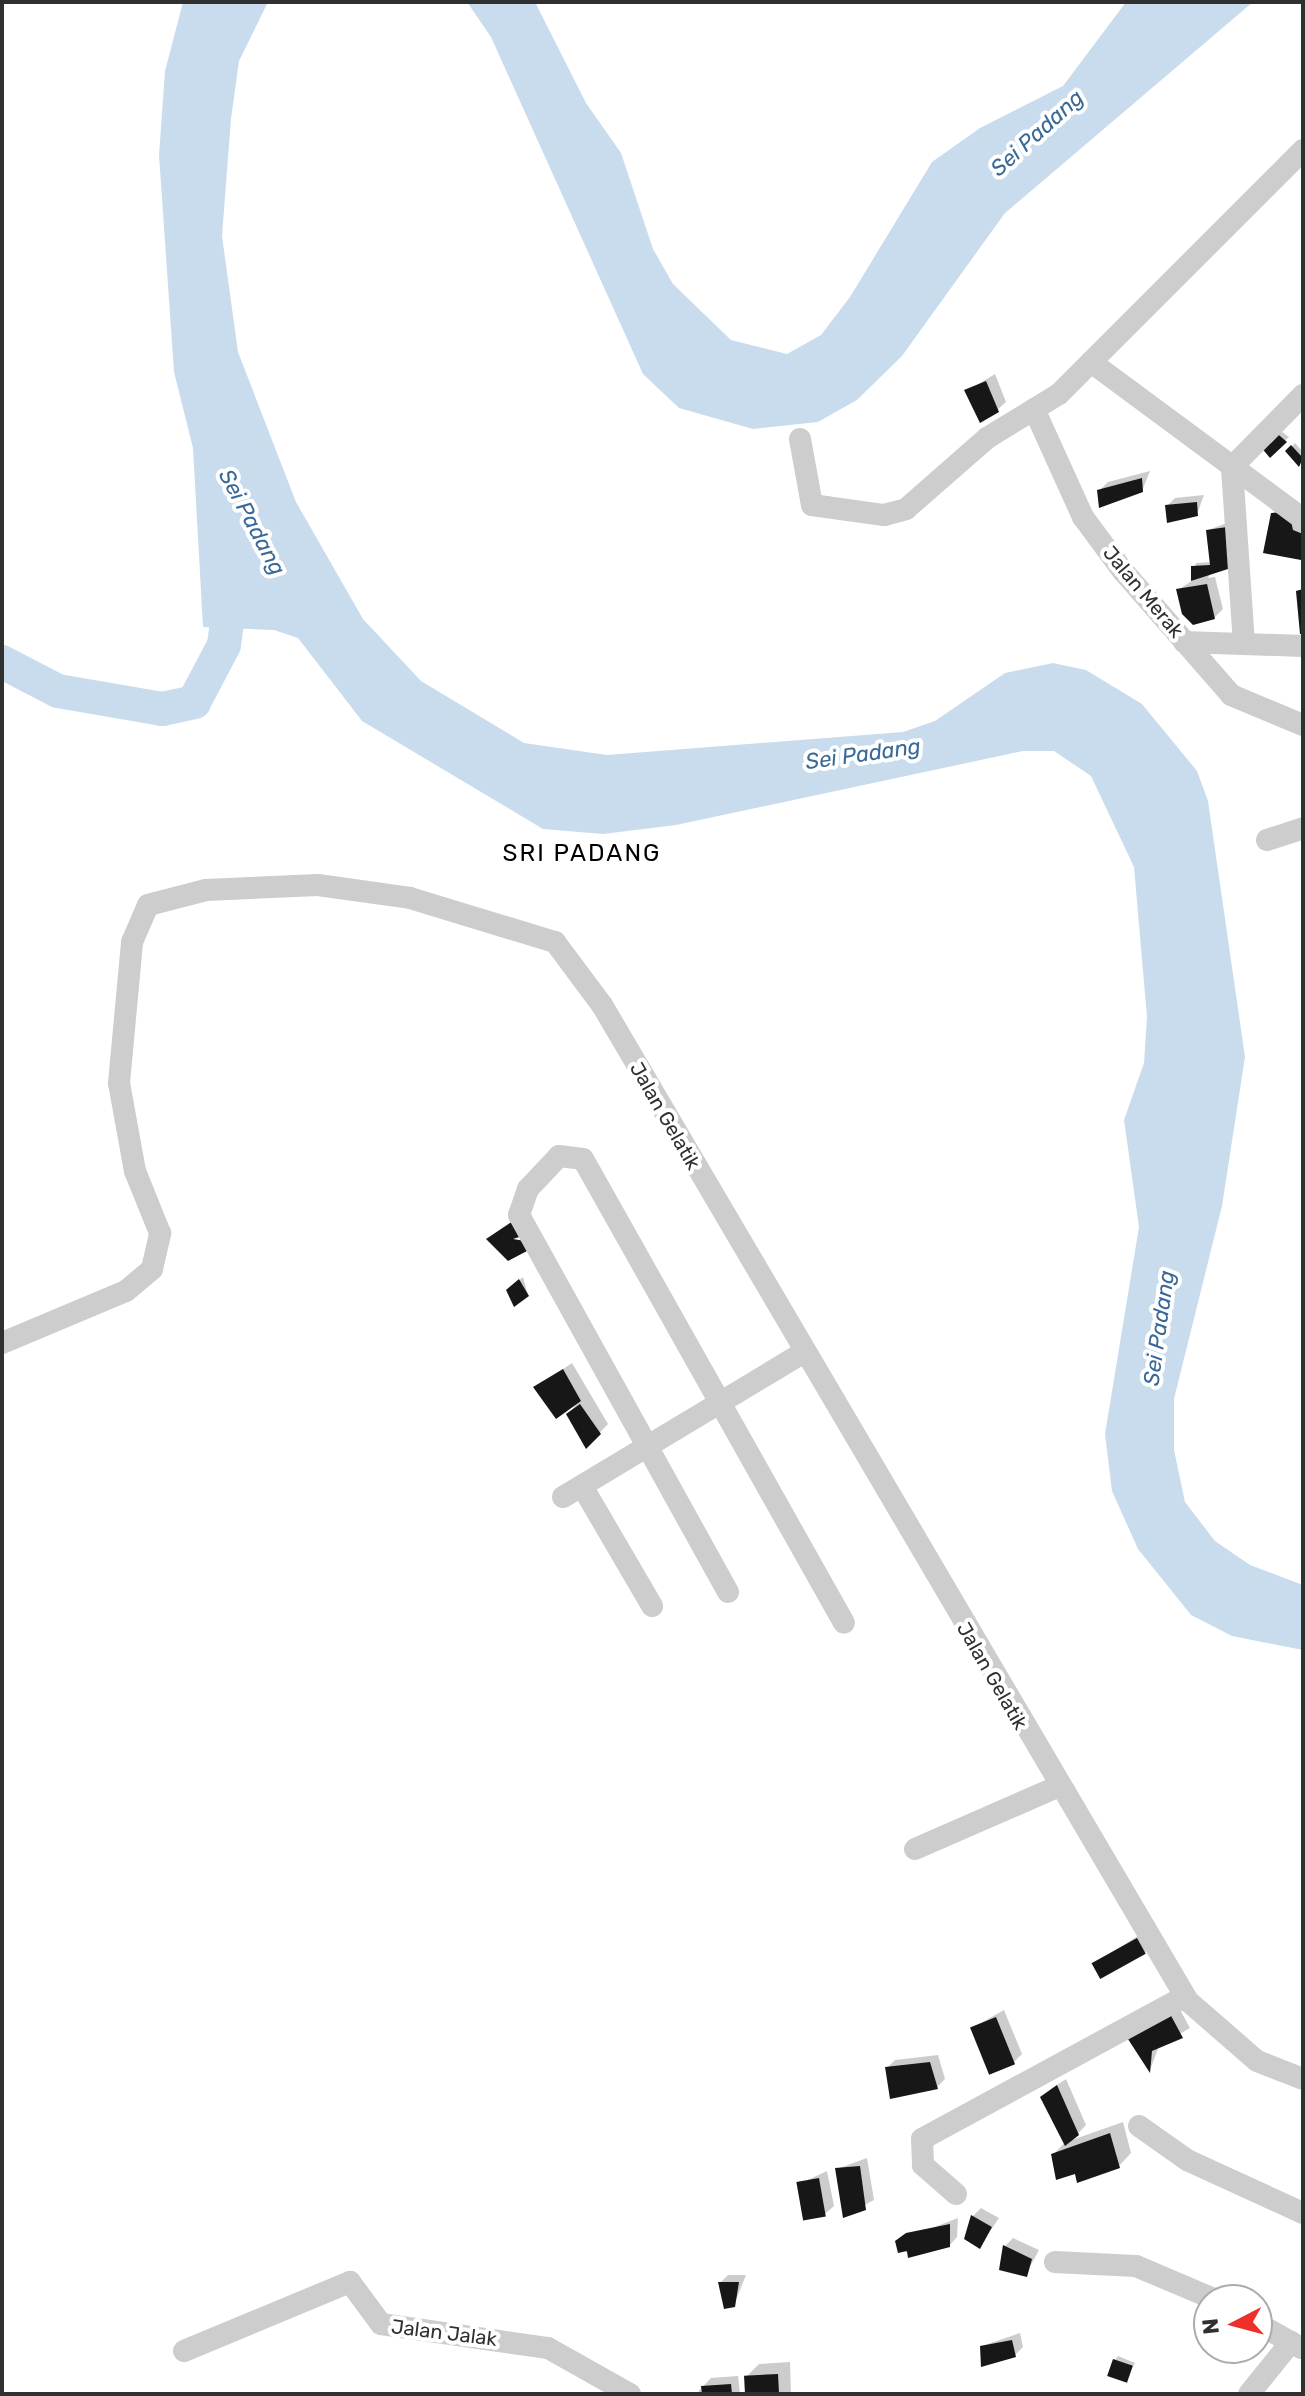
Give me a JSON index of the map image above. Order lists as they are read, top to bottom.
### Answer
{
  "streets": {
    "street": ["Jalan Merak", "Jalan Gelatik", "Jalan Jalak"]
  },
  "districts": ["SRI PADANG"],
  "water": ["Sei Padang"],
  "north": "left"
}
